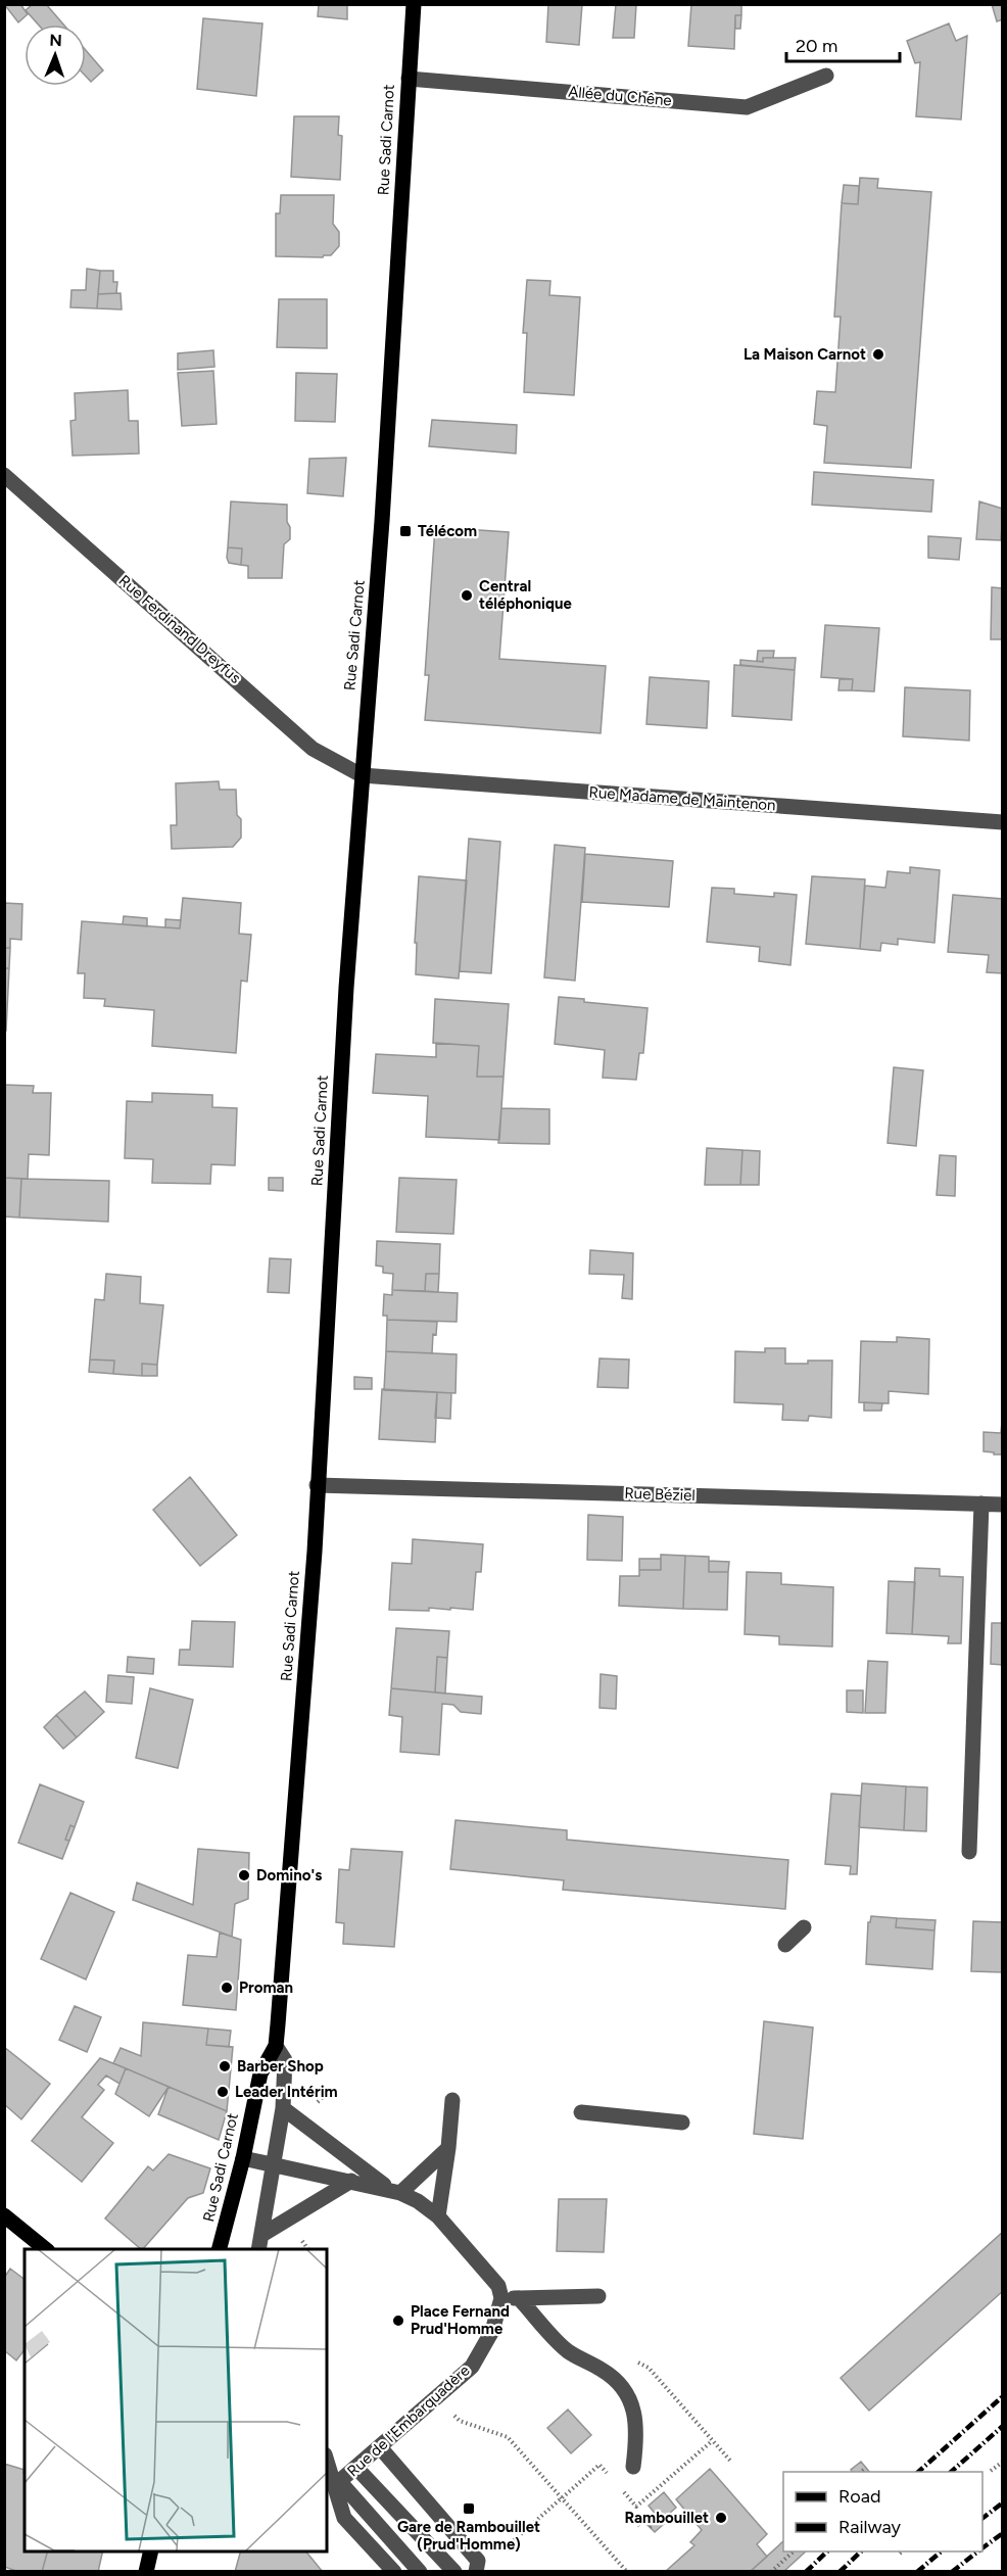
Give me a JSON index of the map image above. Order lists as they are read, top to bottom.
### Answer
{
  "streets": {
    "main road": ["Rue Sadi Carnot"],
    "street": [
      "Allée du Chêne",
      "Rue Ferdinand Dreyfus",
      "Rue Madame de Maintenon",
      "Rue Béziel",
      "Rue de l'Embarquadère"
    ]
  },
  "crossings": [
    ["Allée du Chêne", "Rue Sadi Carnot"],
    ["Rue Sadi Carnot", "Rue Ferdinand Dreyfus"],
    ["Rue Sadi Carnot", "Rue Madame de Maintenon"],
    ["Rue Sadi Carnot", "Rue Béziel"],
    ["Rue Ferdinand Dreyfus", "Rue Madame de Maintenon"]
  ],
  "places": {
    "other": [
      "La Maison Carnot",
      "Central téléphonique",
      "Domino's",
      "Proman",
      "Barber Shop",
      "Leader Intérim",
      "Place Fernand Prud'Homme",
      "Rambouillet"
    ],
    "transit": ["Télécom", "Gare de Rambouillet (Prud'Homme)"]
  },
  "legend": ["Road", "Railway"],
  "scale_bar": "20 m",
  "north": "top"
}
